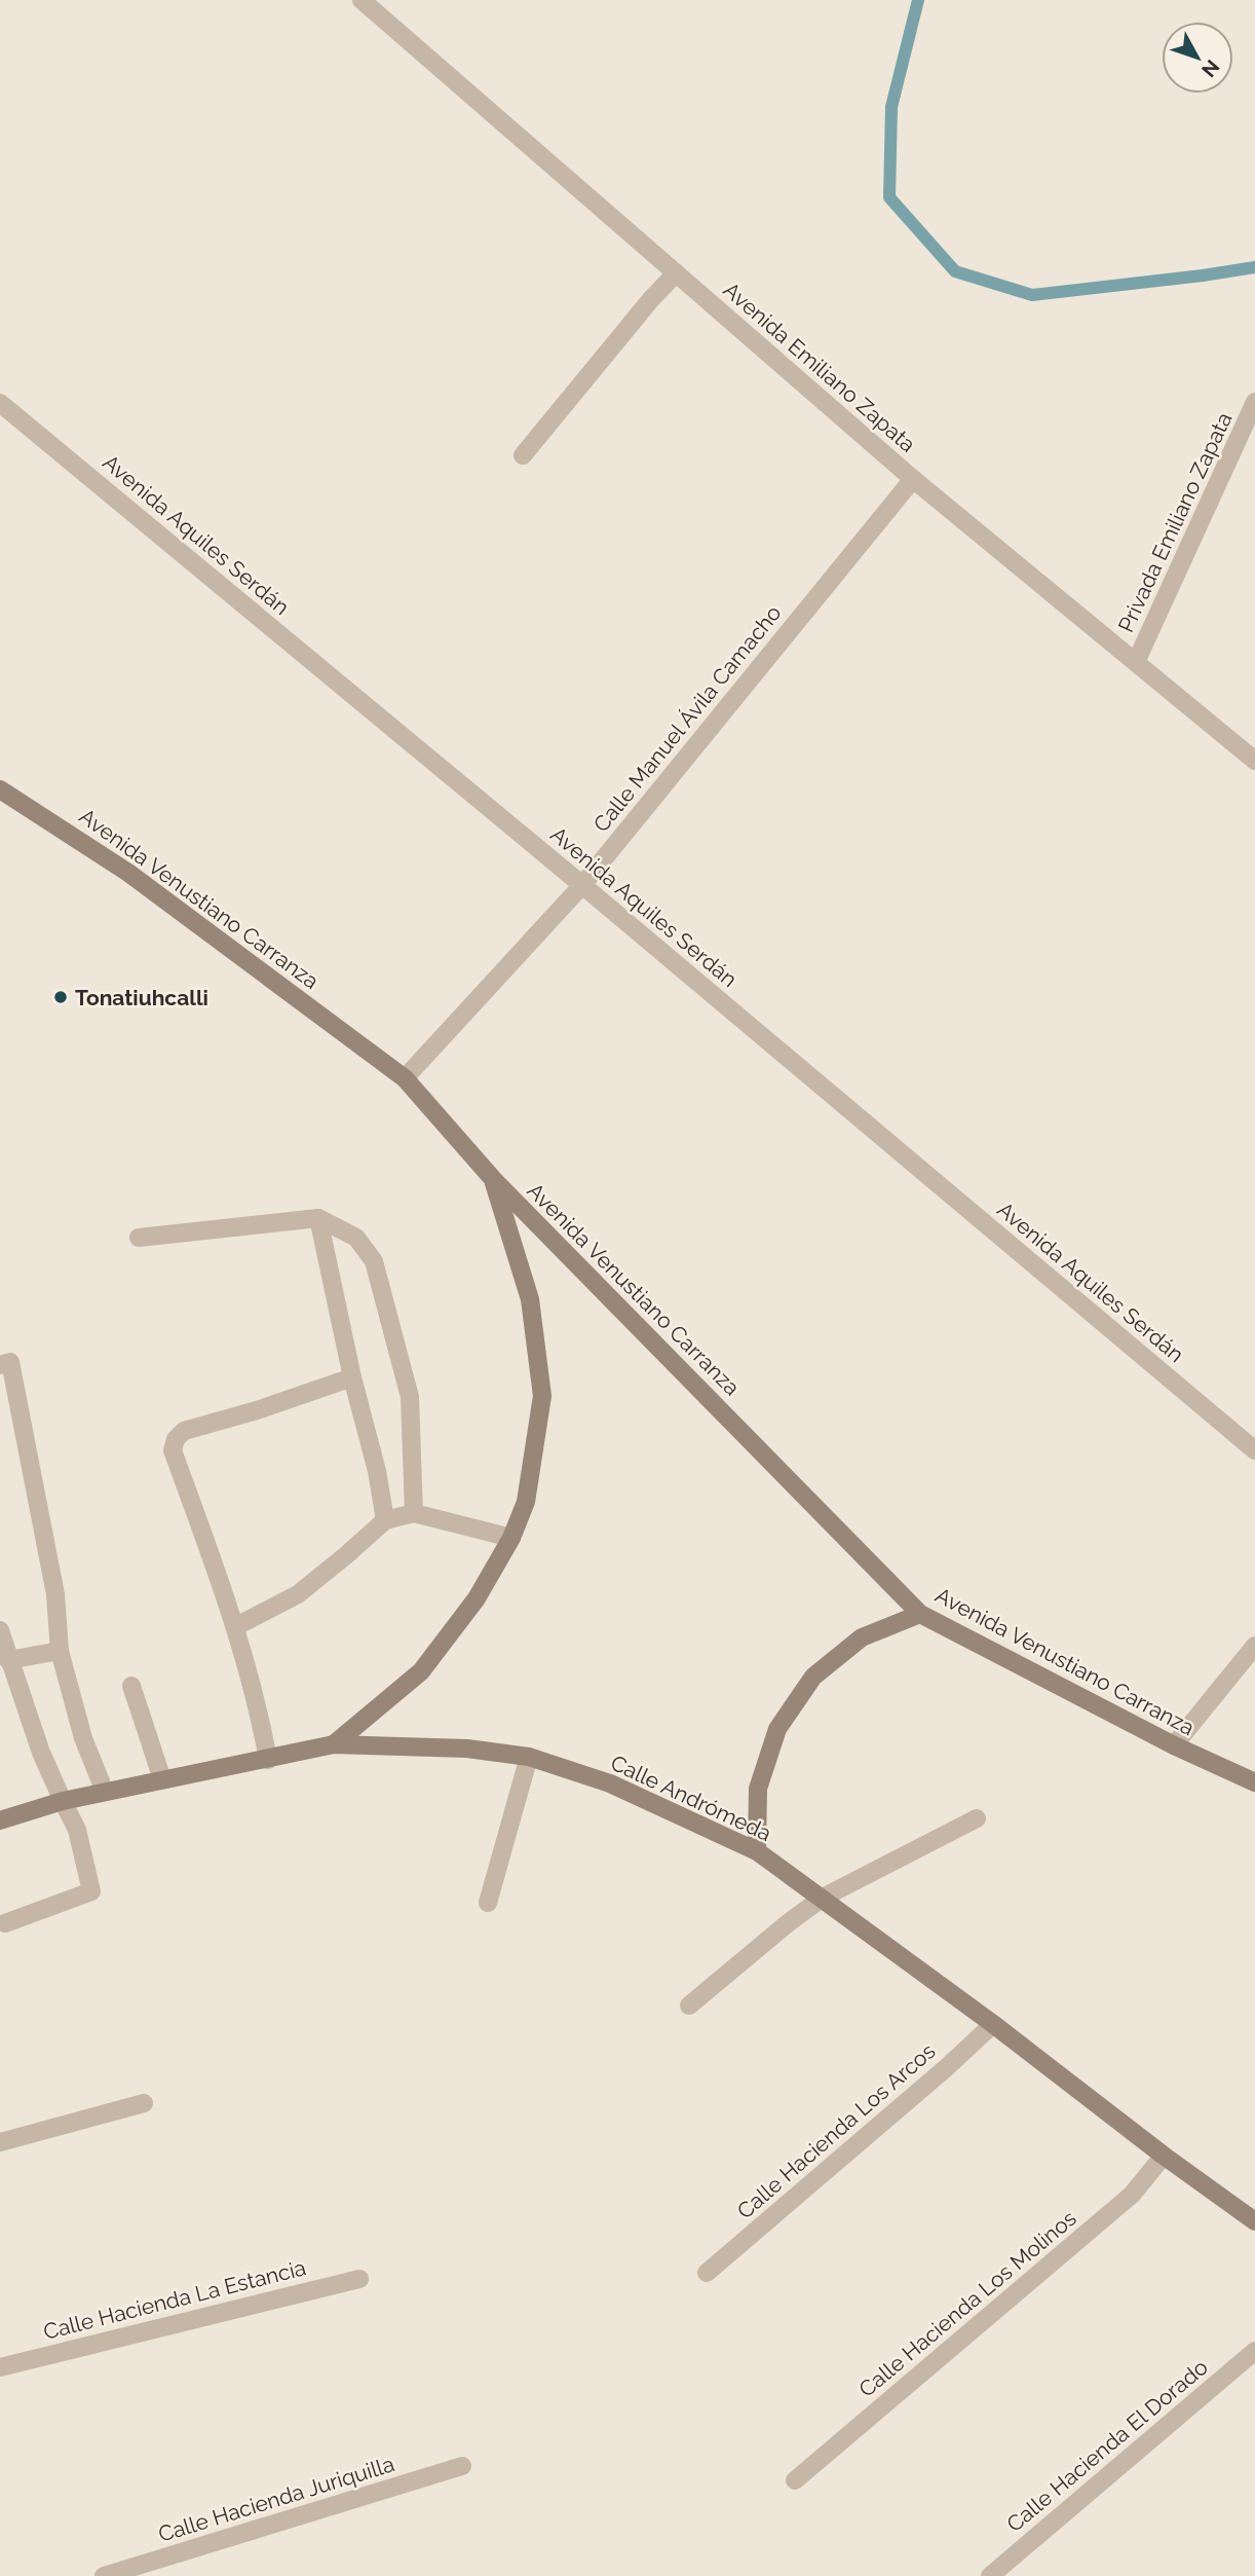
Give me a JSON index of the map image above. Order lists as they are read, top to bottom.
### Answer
{
  "streets": {
    "main road": ["Avenida Venustiano Carranza", "Calle Andrómeda"],
    "street": [
      "Avenida Emiliano Zapata",
      "Privada Emiliano Zapata",
      "Avenida Aquiles Serdán",
      "Calle Manuel Ávila Camacho",
      "Calle Hacienda Los Arcos",
      "Calle Hacienda La Estancia",
      "Calle Hacienda Los Molinos",
      "Calle Hacienda El Dorado",
      "Calle Hacienda Juriquilla"
    ]
  },
  "crossings": [
    ["Avenida Emiliano Zapata", "Privada Emiliano Zapata"],
    ["Avenida Emiliano Zapata", "Calle Manuel Ávila Camacho"],
    ["Avenida Aquiles Serdán", "Calle Manuel Ávila Camacho"],
    ["Calle Manuel Ávila Camacho", "Avenida Venustiano Carranza"],
    ["Calle Andrómeda", "Calle Hacienda Los Arcos"],
    ["Calle Andrómeda", "Calle Hacienda Los Molinos"]
  ],
  "places": ["Tonatiuhcalli"],
  "north": "bottom right"
}
